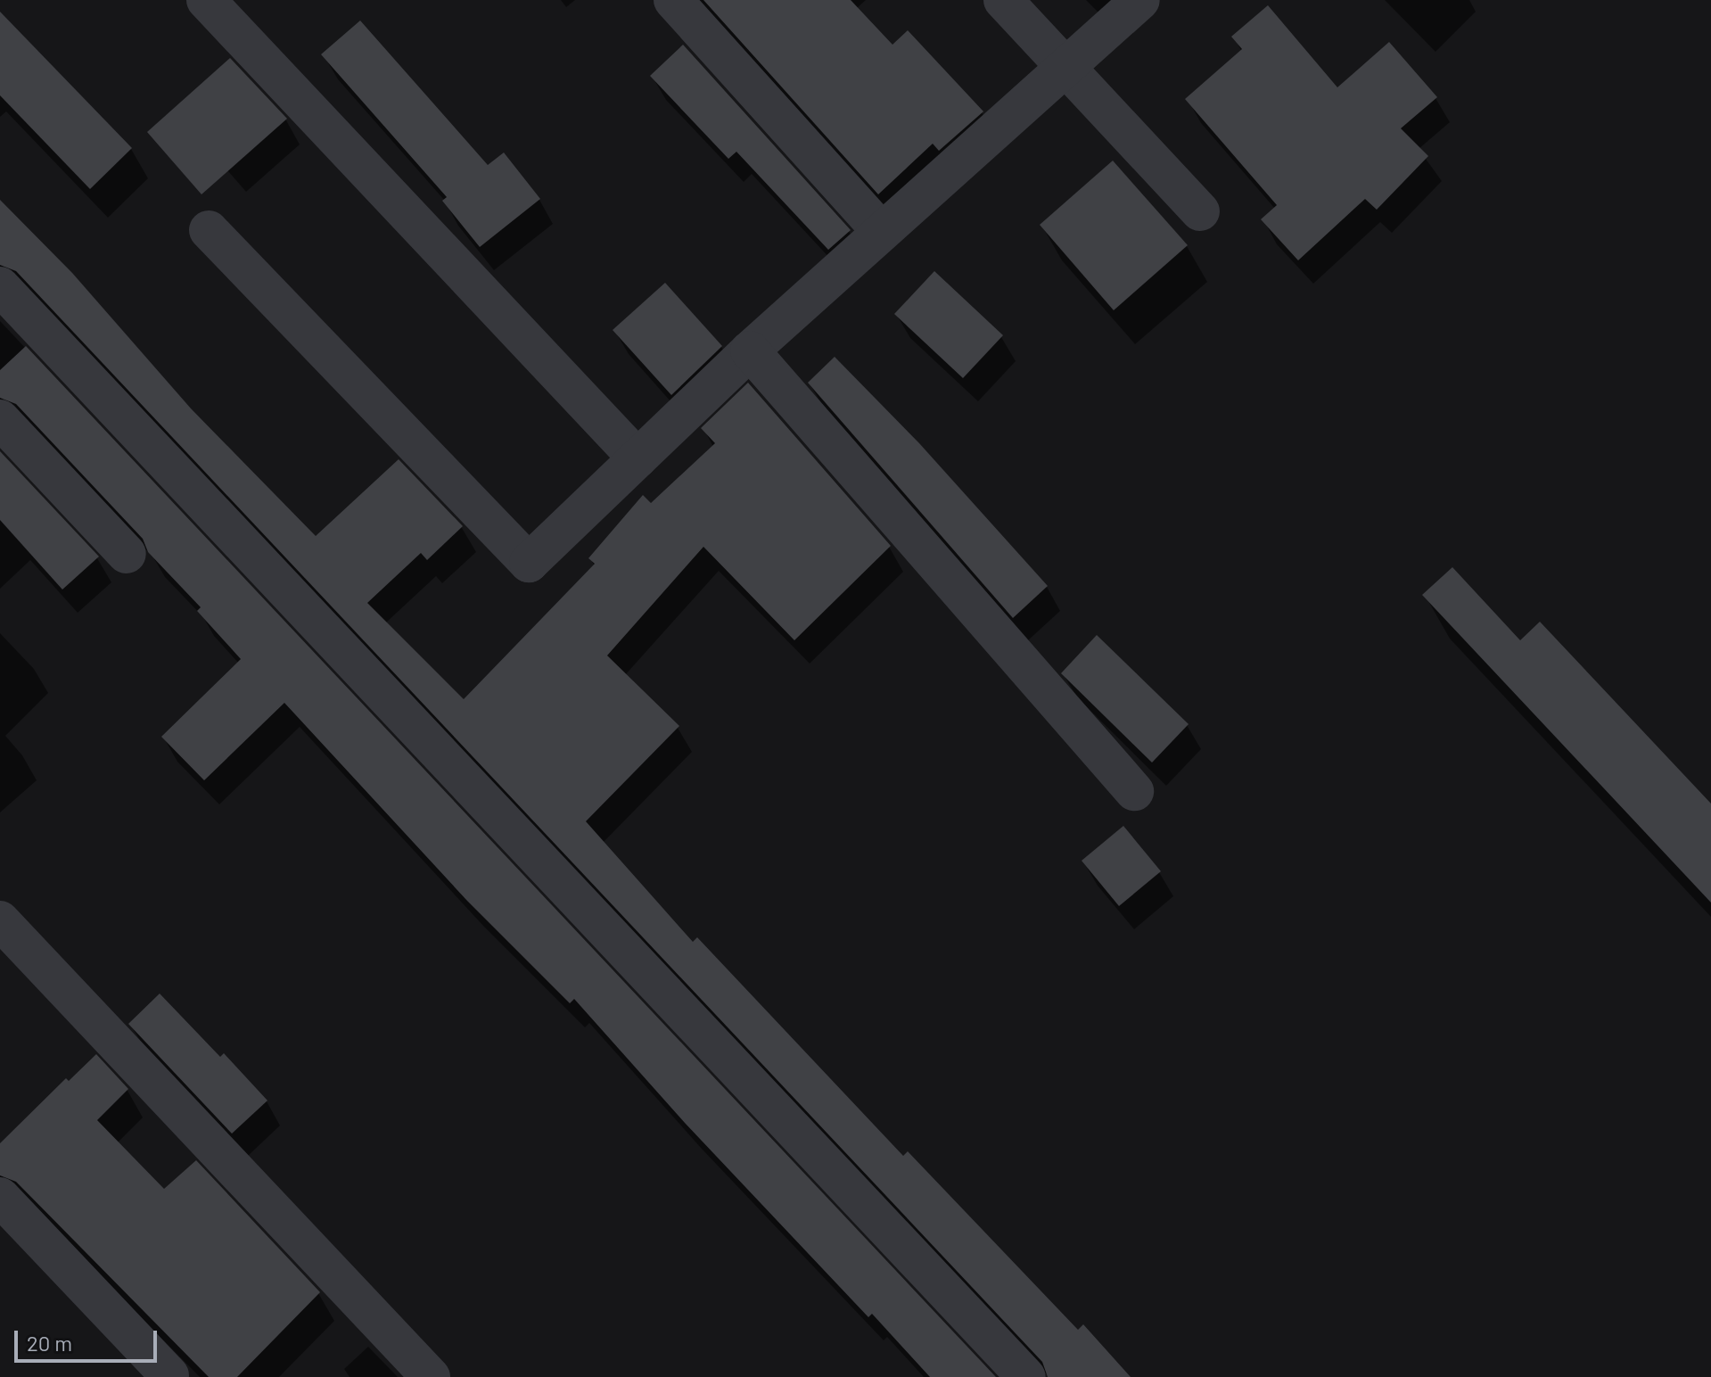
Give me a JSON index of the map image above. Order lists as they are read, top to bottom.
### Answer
{
  "scale_bar": "20 m"
}
